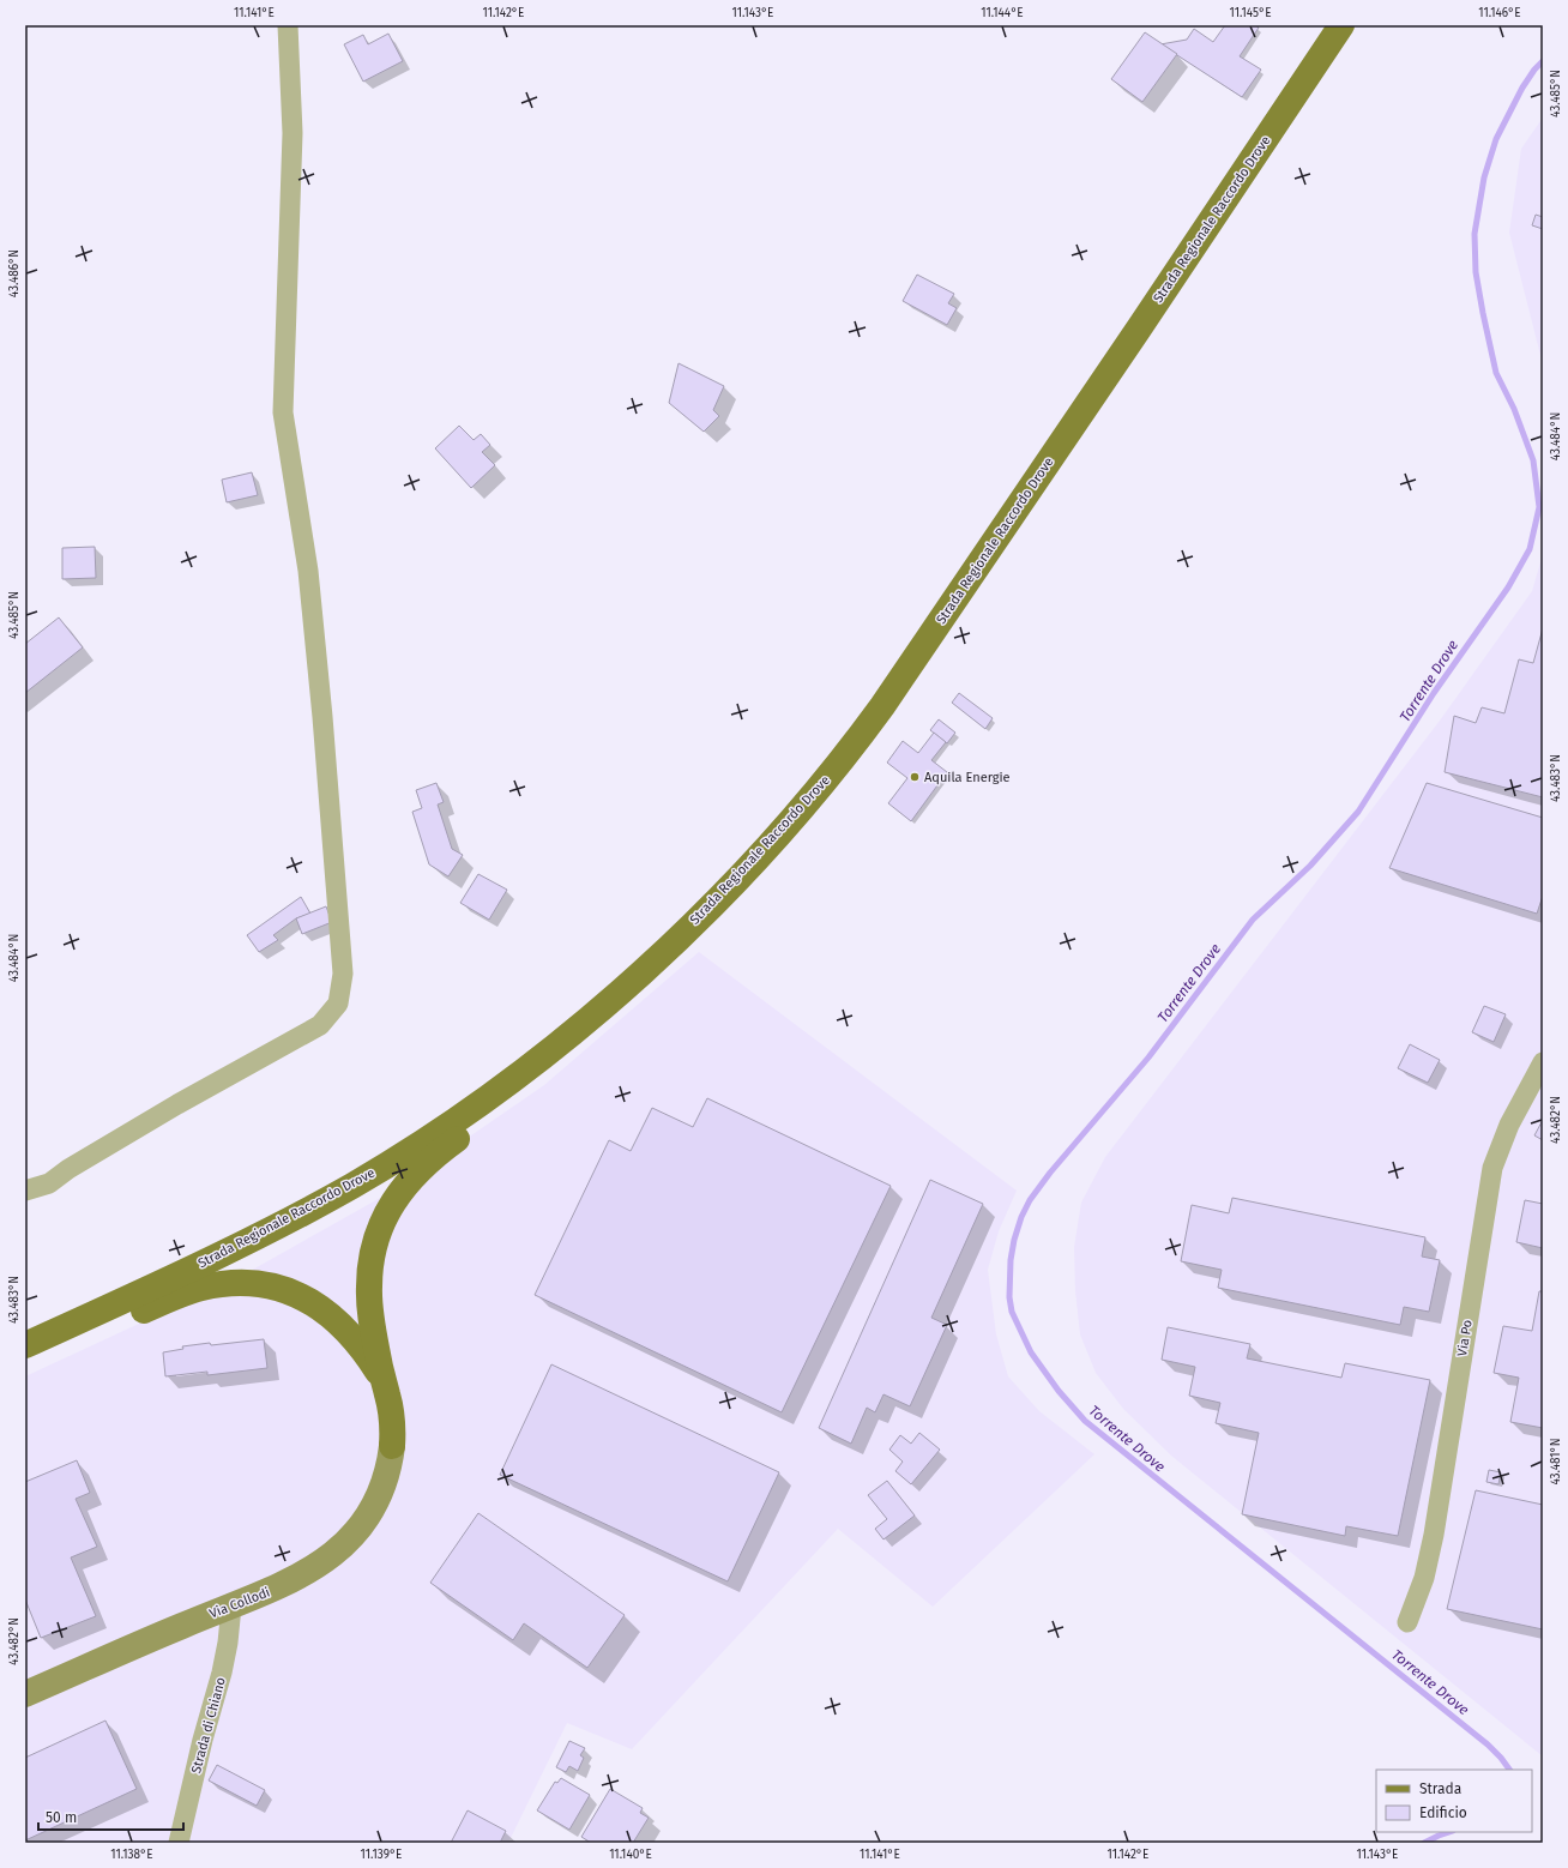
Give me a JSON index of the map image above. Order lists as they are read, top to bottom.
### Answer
{
  "streets": {
    "main road": ["Strada Regionale Raccordo Drove"],
    "street": ["Via Po", "Via Collodi", "Strada di Chiano"]
  },
  "crossings": [
    ["Via Collodi", "Strada di Chiano"]
  ],
  "water": ["Torrente Drove"],
  "places": ["Aquila Energie"],
  "legend": ["Strada", "Edificio"],
  "scale_bar": "50 m",
  "coordinates": [
    "11.141°E",
    "11.142°E",
    "11.143°E",
    "11.144°E",
    "11.145°E",
    "11.146°E",
    "43.485°N",
    "43.486°N",
    "43.484°N",
    "43.483°N",
    "43.482°N",
    "43.481°N",
    "11.138°E",
    "11.139°E",
    "11.140°E"
  ]
}
